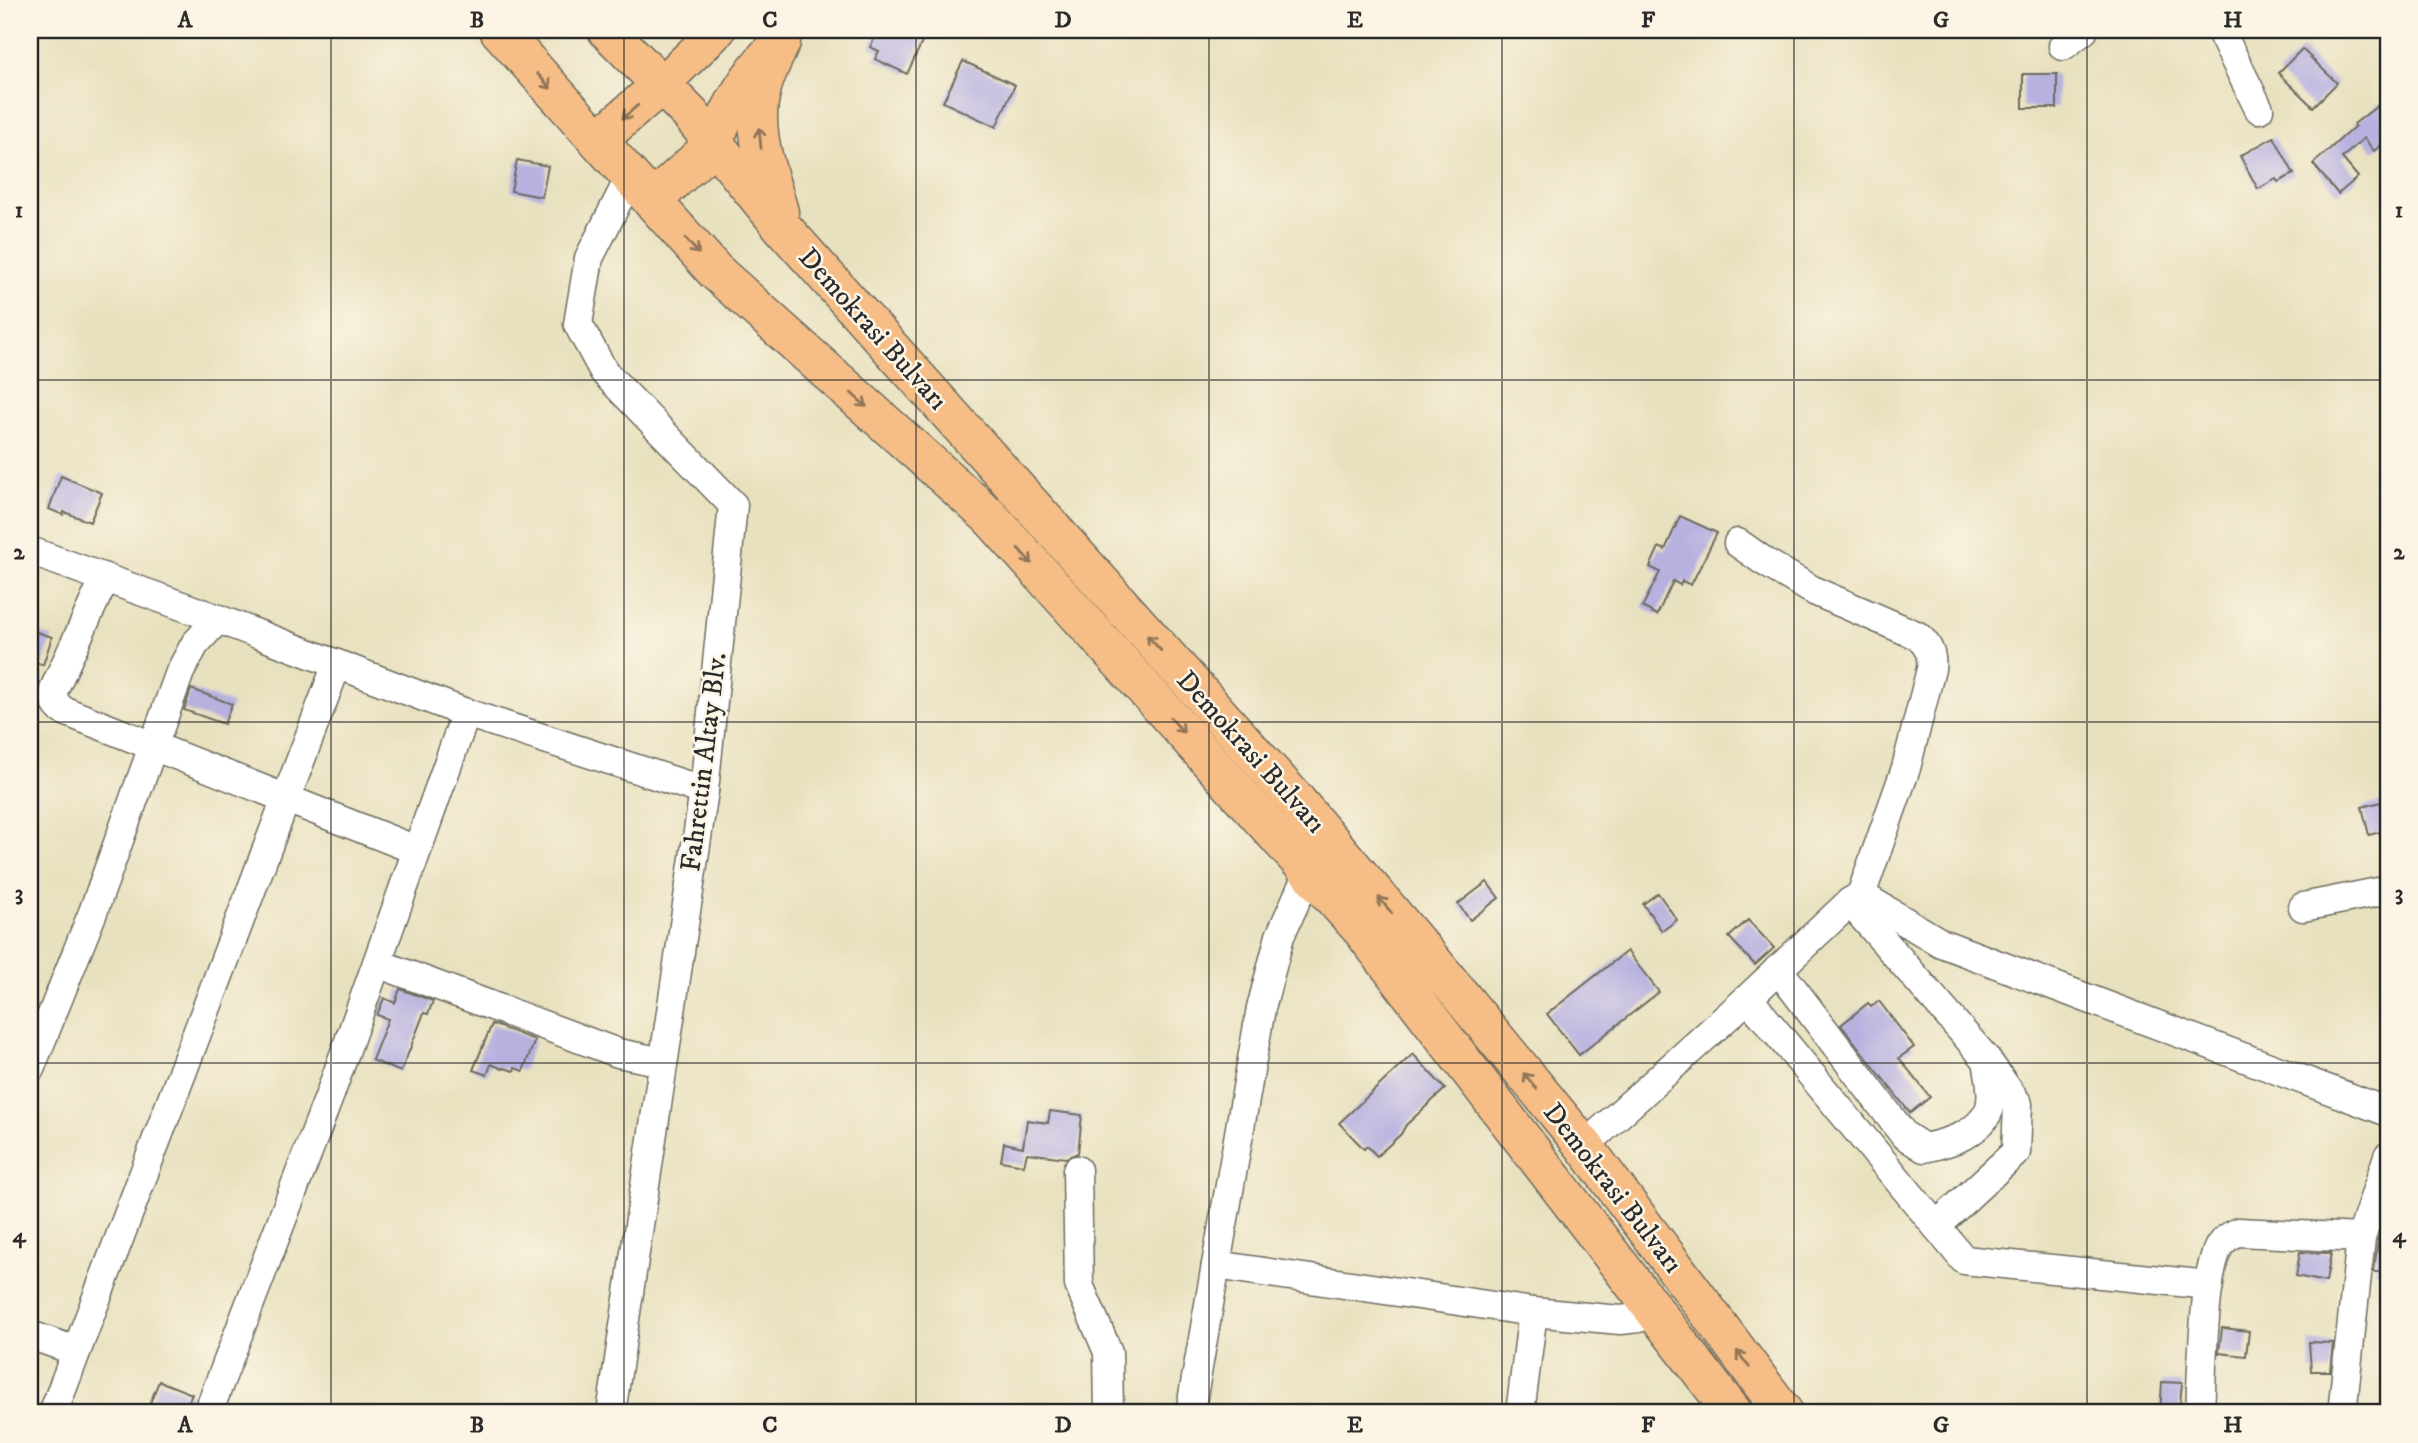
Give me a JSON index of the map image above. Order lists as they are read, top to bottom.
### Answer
{
  "streets": {
    "highway": ["Demokrasi Bulvarı"],
    "street": ["Fahrettin Altay Blv."]
  },
  "crossings": [
    ["Demokrasi Bulvarı", "Fahrettin Altay Blv."]
  ],
  "grid": {
    "columns": [
      "A",
      "B",
      "C",
      "D",
      "E",
      "F",
      "G",
      "H"
    ],
    "rows": [
      "1",
      "2",
      "3",
      "4"
    ]
  }
}
